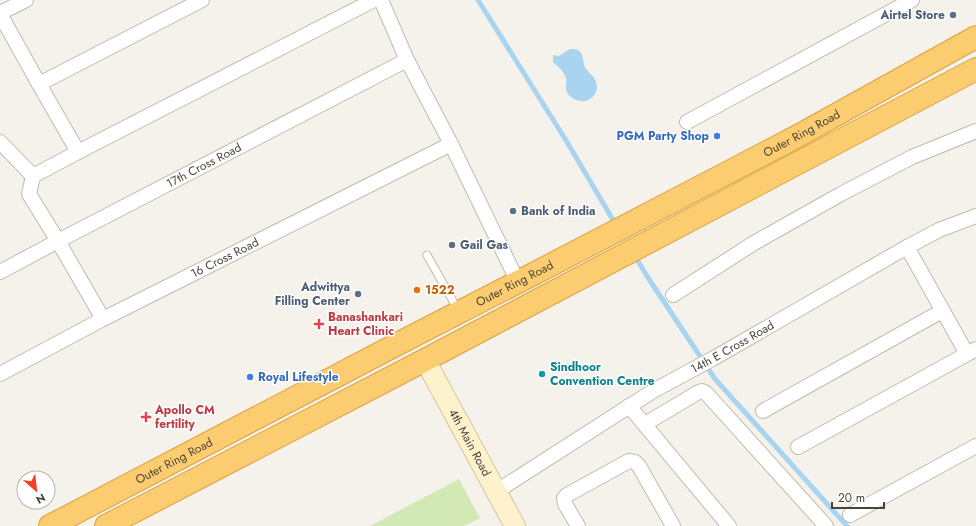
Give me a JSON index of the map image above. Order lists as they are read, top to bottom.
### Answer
{
  "streets": {
    "highway": ["Outer Ring Road"],
    "street": [
      "17th Cross Road",
      "16 Cross Road",
      "14th E Cross Road",
      "4th Main Road"
    ]
  },
  "crossings": [
    ["Outer Ring Road", "4th Main Road"],
    ["14th E Cross Road", "4th Main Road"]
  ],
  "places": {
    "other": [
      "Airtel Store",
      "PGM Party Shop",
      "Bank of India",
      "Gail Gas",
      "1522",
      "Adwittya Filling Center",
      "Sindhoor Convention Centre",
      "Royal Lifestyle"
    ],
    "health": ["Banashankari Heart Clinic", "Apollo CM fertility"]
  },
  "scale_bar": "20 m",
  "north": "bottom right"
}
